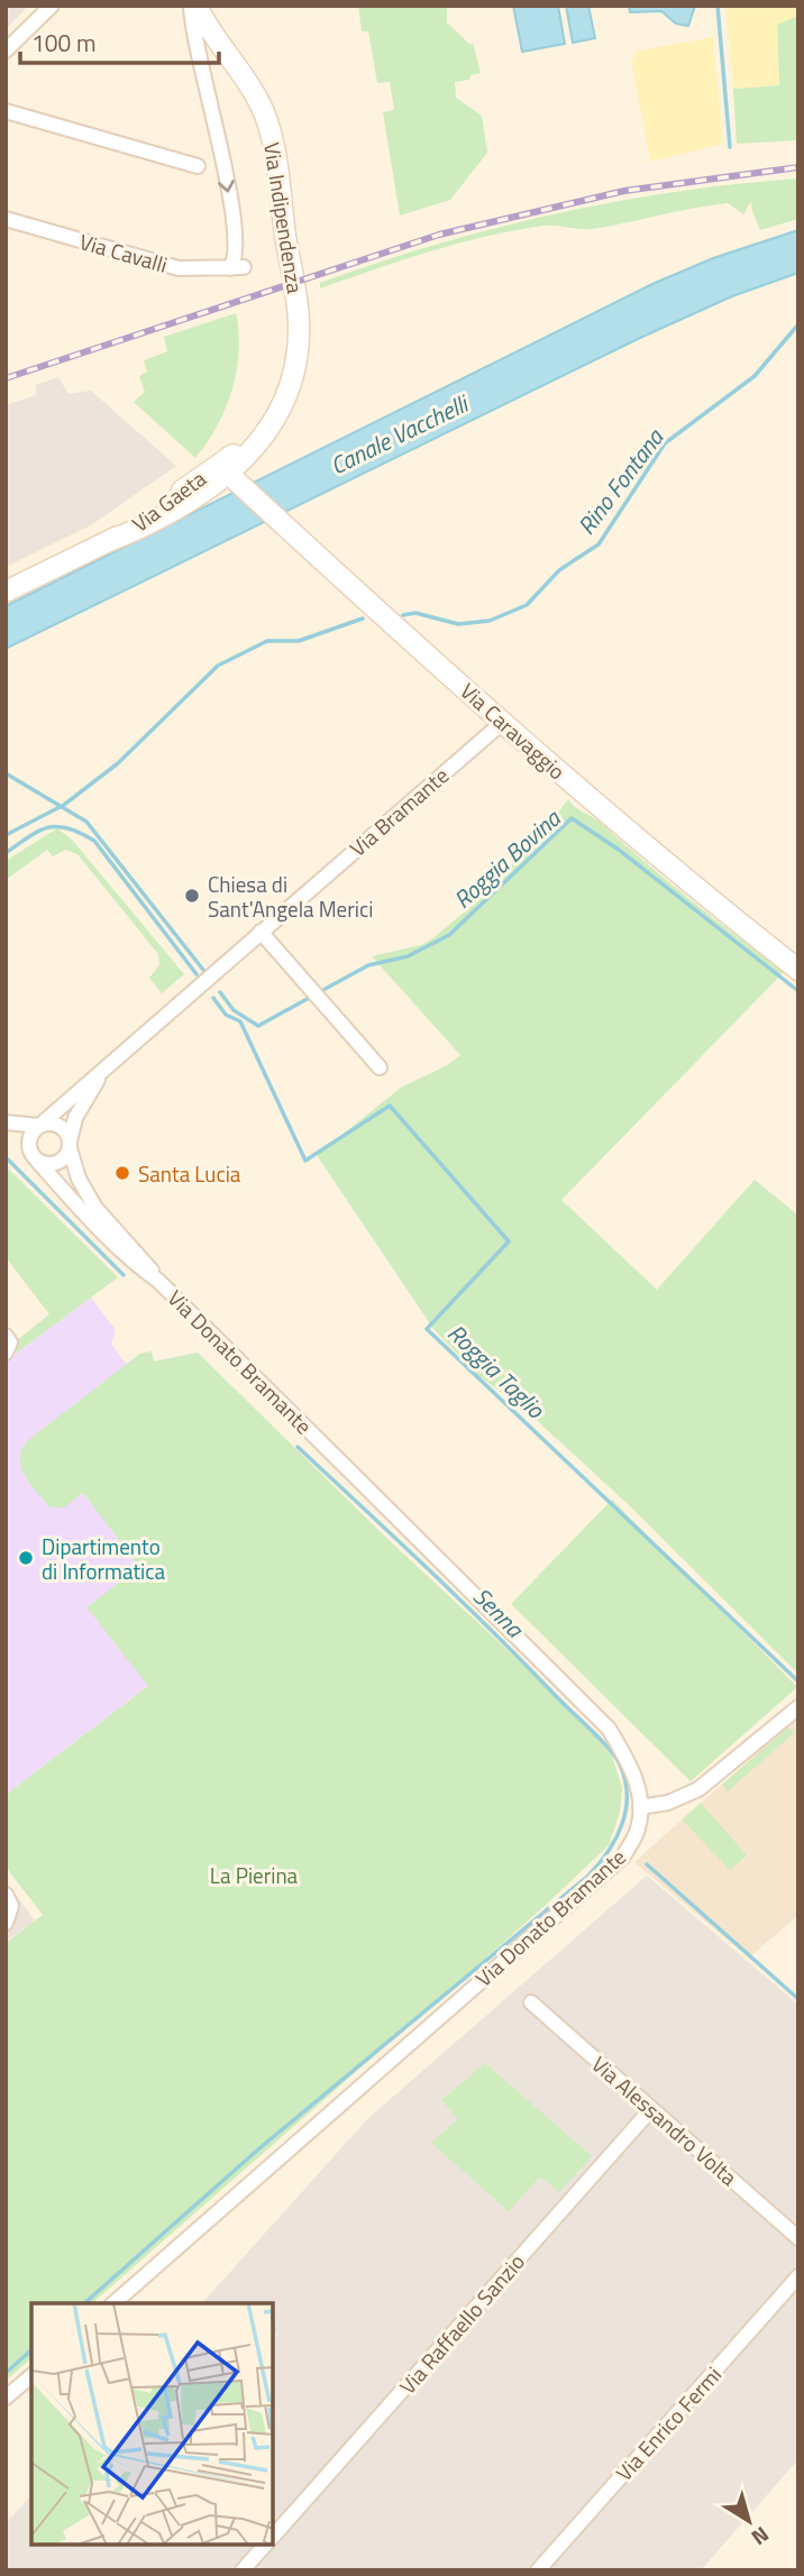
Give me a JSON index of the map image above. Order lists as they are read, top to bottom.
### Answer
{
  "streets": {
    "main road": ["Via Indipendenza", "Via Gaeta", "Via Caravaggio"],
    "street": [
      "Via Cavalli",
      "Via Bramante",
      "Via Donato Bramante",
      "Via Alessandro Volta",
      "Via Raffaello Sanzio",
      "Via Enrico Fermi"
    ]
  },
  "crossings": [
    ["Via Indipendenza", "Via Cavalli"],
    ["Via Indipendenza", "Via Gaeta"],
    ["Via Indipendenza", "Via Caravaggio"],
    ["Via Gaeta", "Via Caravaggio"],
    ["Via Caravaggio", "Via Bramante"],
    ["Via Bramante", "Via Donato Bramante"],
    ["Via Alessandro Volta", "Via Raffaello Sanzio"]
  ],
  "water": [
    "Canale Vacchelli",
    "Rino Fontana",
    "Roggia Bovina",
    "Roggia Taglio",
    "Senna"
  ],
  "parks": ["La Pierina"],
  "places": ["Chiesa di Sant'Angela Merici", "Santa Lucia", "Dipartimento di Informatica"],
  "scale_bar": "100 m",
  "north": "bottom right"
}
